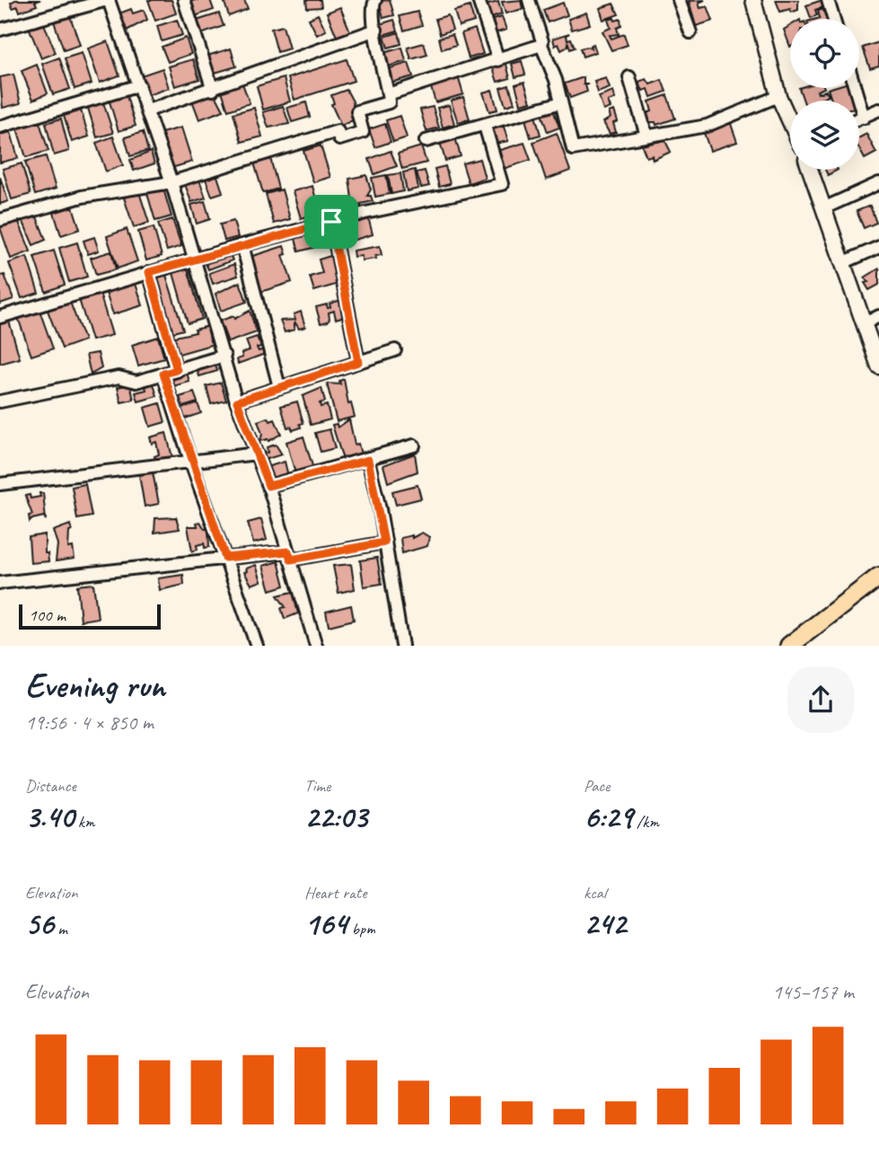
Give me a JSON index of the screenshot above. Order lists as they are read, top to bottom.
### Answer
{
  "scale_bar": "100 m",
  "page": {
    "scale": "100 m",
    "heading": ["Evening run", "19:56 · 4 × 850 m"],
    "stats": [
      ["Distance", "3.40 km"],
      ["Time", "22:03"],
      ["Pace", "6:29 /km"],
      ["Elevation", "56 m"],
      ["Heart rate", "164 bpm"],
      ["kcal", "242"]
    ],
    "chart": ["Elevation", "145–157 m"]
  }
}
